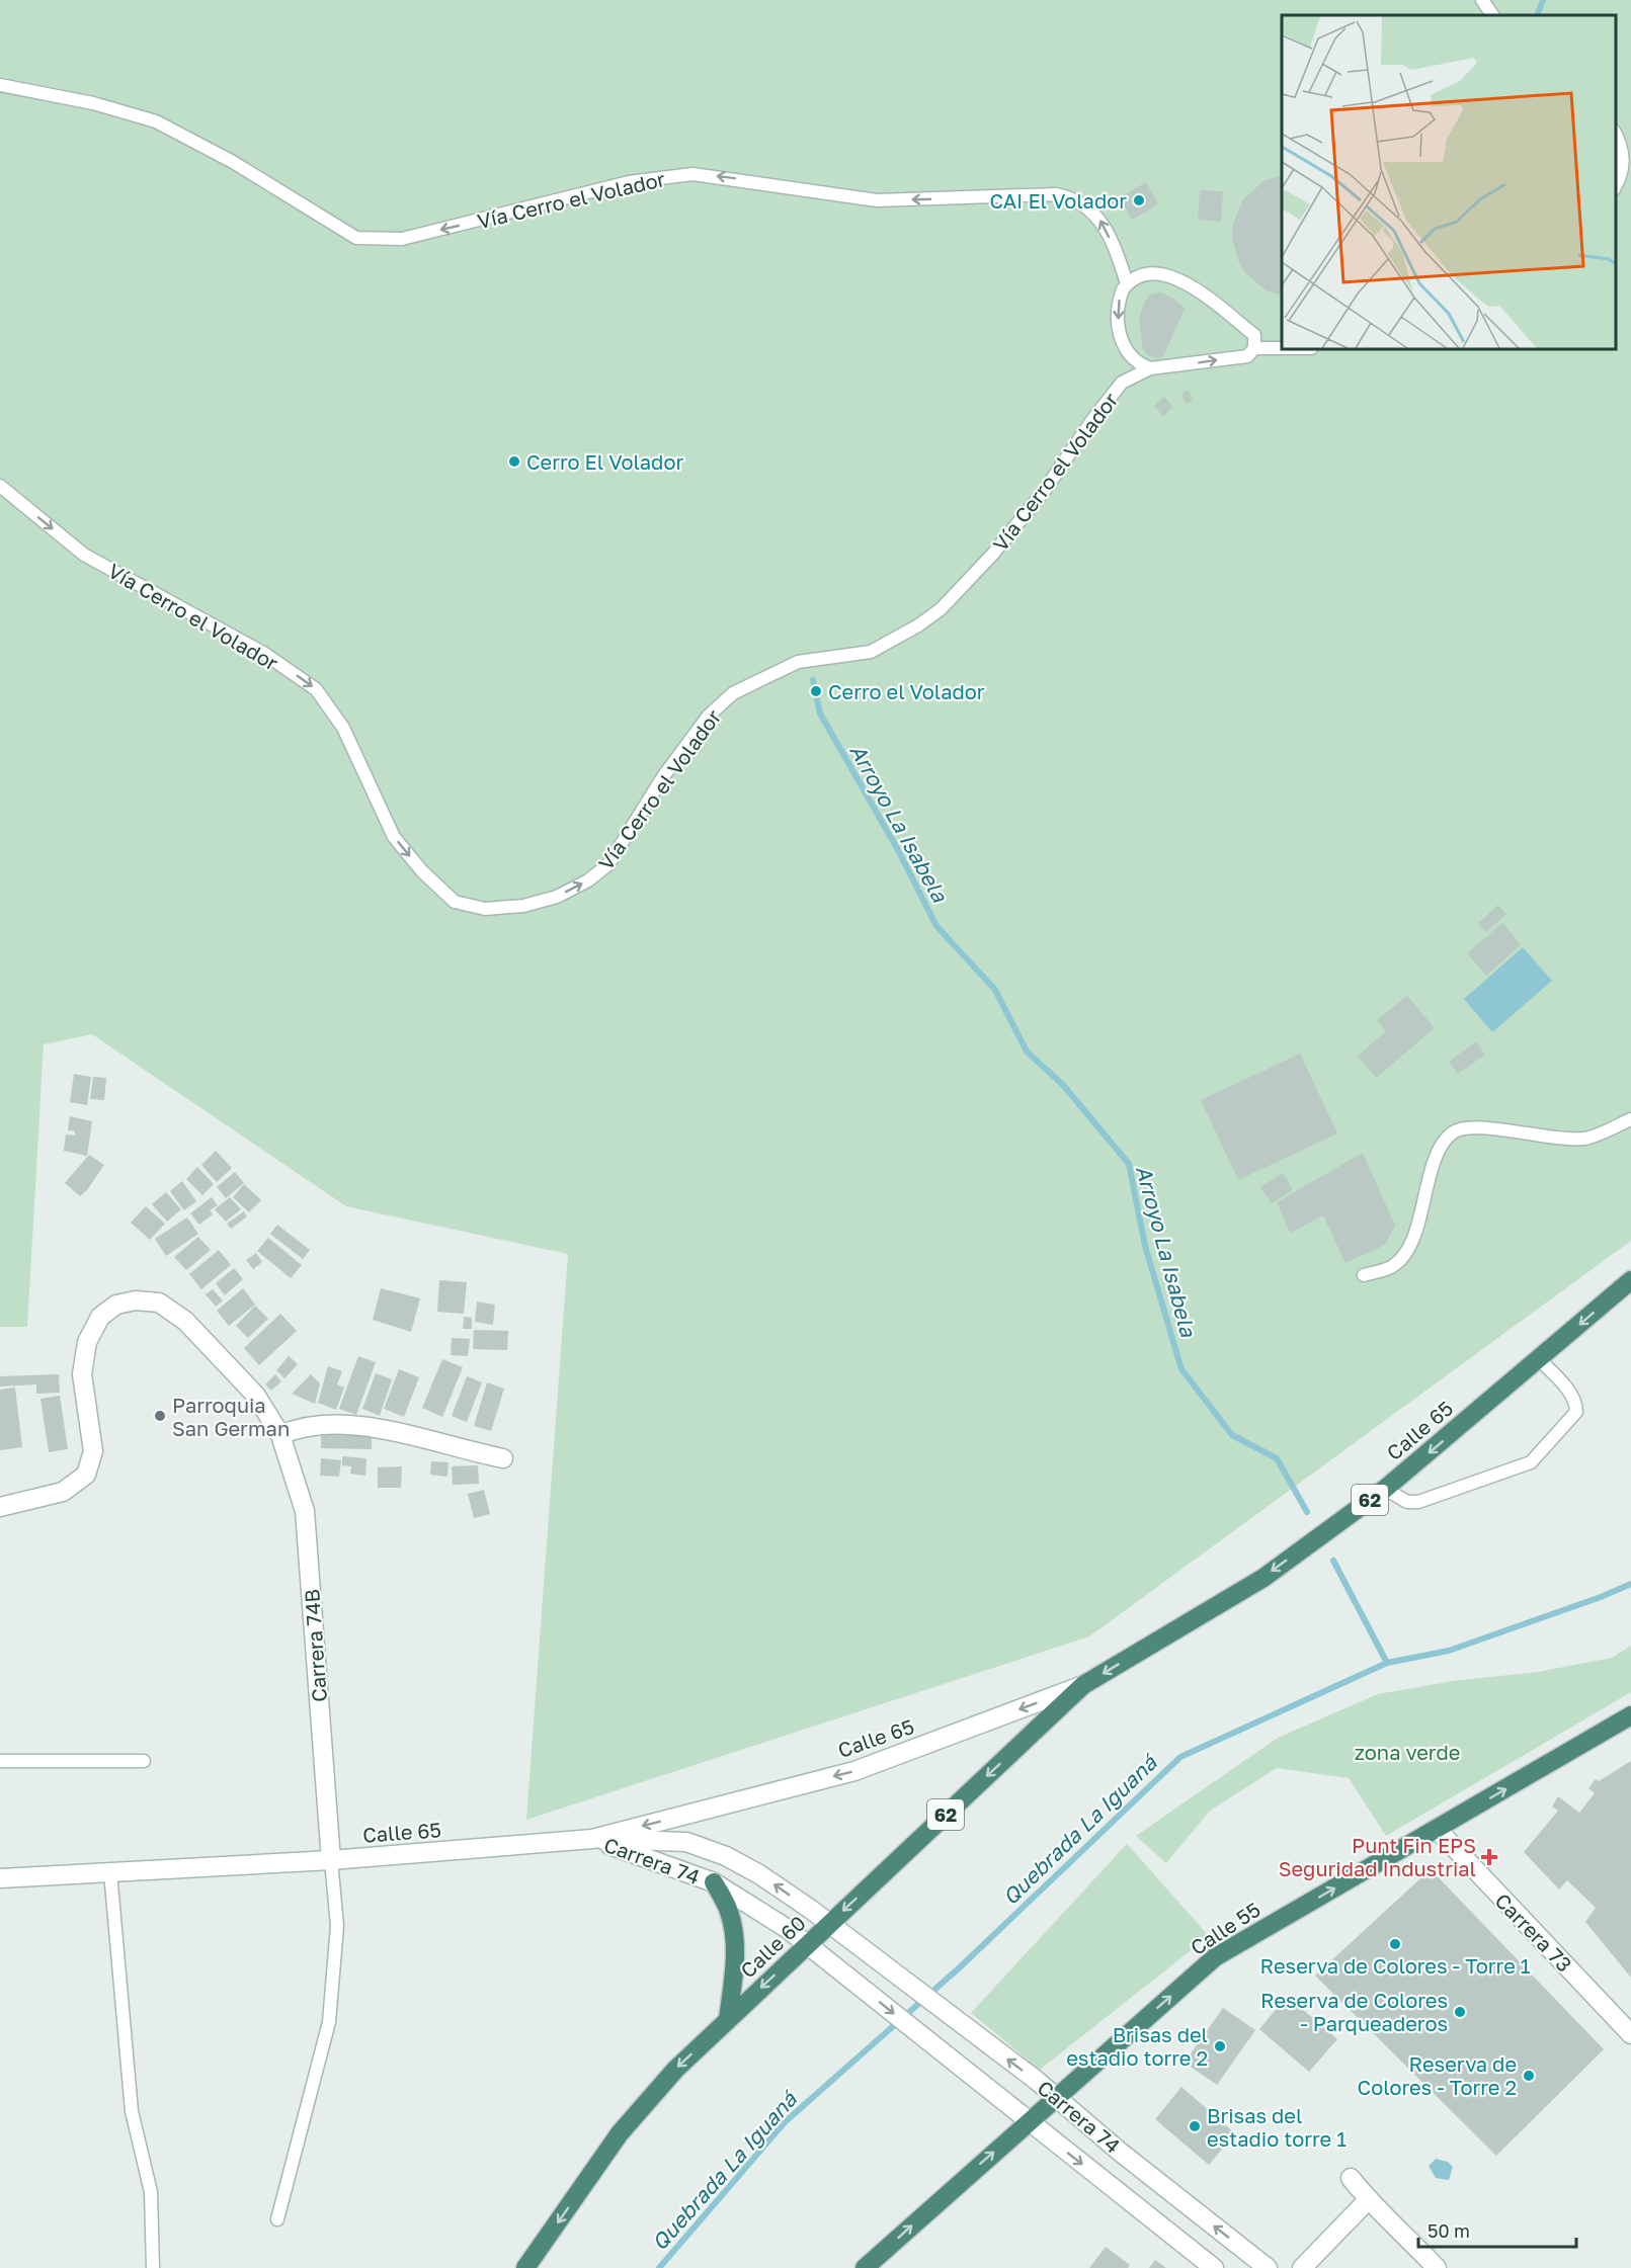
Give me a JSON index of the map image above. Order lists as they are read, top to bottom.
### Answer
{
  "streets": {
    "highway": [
      "Calle 65",
      "62",
      "Calle 55",
      "Calle 60"
    ],
    "street": ["Carrera 74B", "Carrera 74", "Carrera 73"],
    "lane": ["Vía Cerro el Volador"]
  },
  "crossings": [
    ["Calle 65", "Carrera 74B"],
    ["Calle 65", "Carrera 74"],
    ["Calle 65", "Calle 60"],
    ["Carrera 74", "Calle 55"],
    ["Carrera 74", "Calle 60"],
    ["Calle 55", "Carrera 73"]
  ],
  "one_way": ["Calle 65", "Calle 55", "Calle 60"],
  "water": ["Arroyo La Isabela", "Quebrada La Iguaná"],
  "parks": ["zona verde"],
  "places": {
    "other": [
      "CAI El Volador",
      "Cerro El Volador",
      "Cerro el Volador",
      "Parroquia San German",
      "Reserva de Colores - Torre 1",
      "Reserva de Colores - Parqueaderos",
      "Brisas del estadio torre 2",
      "Reserva de Colores - Torre 2",
      "Brisas del estadio torre 1"
    ],
    "health": ["Punt Fin EPS Seguridad Industrial"]
  },
  "scale_bar": "50 m"
}
